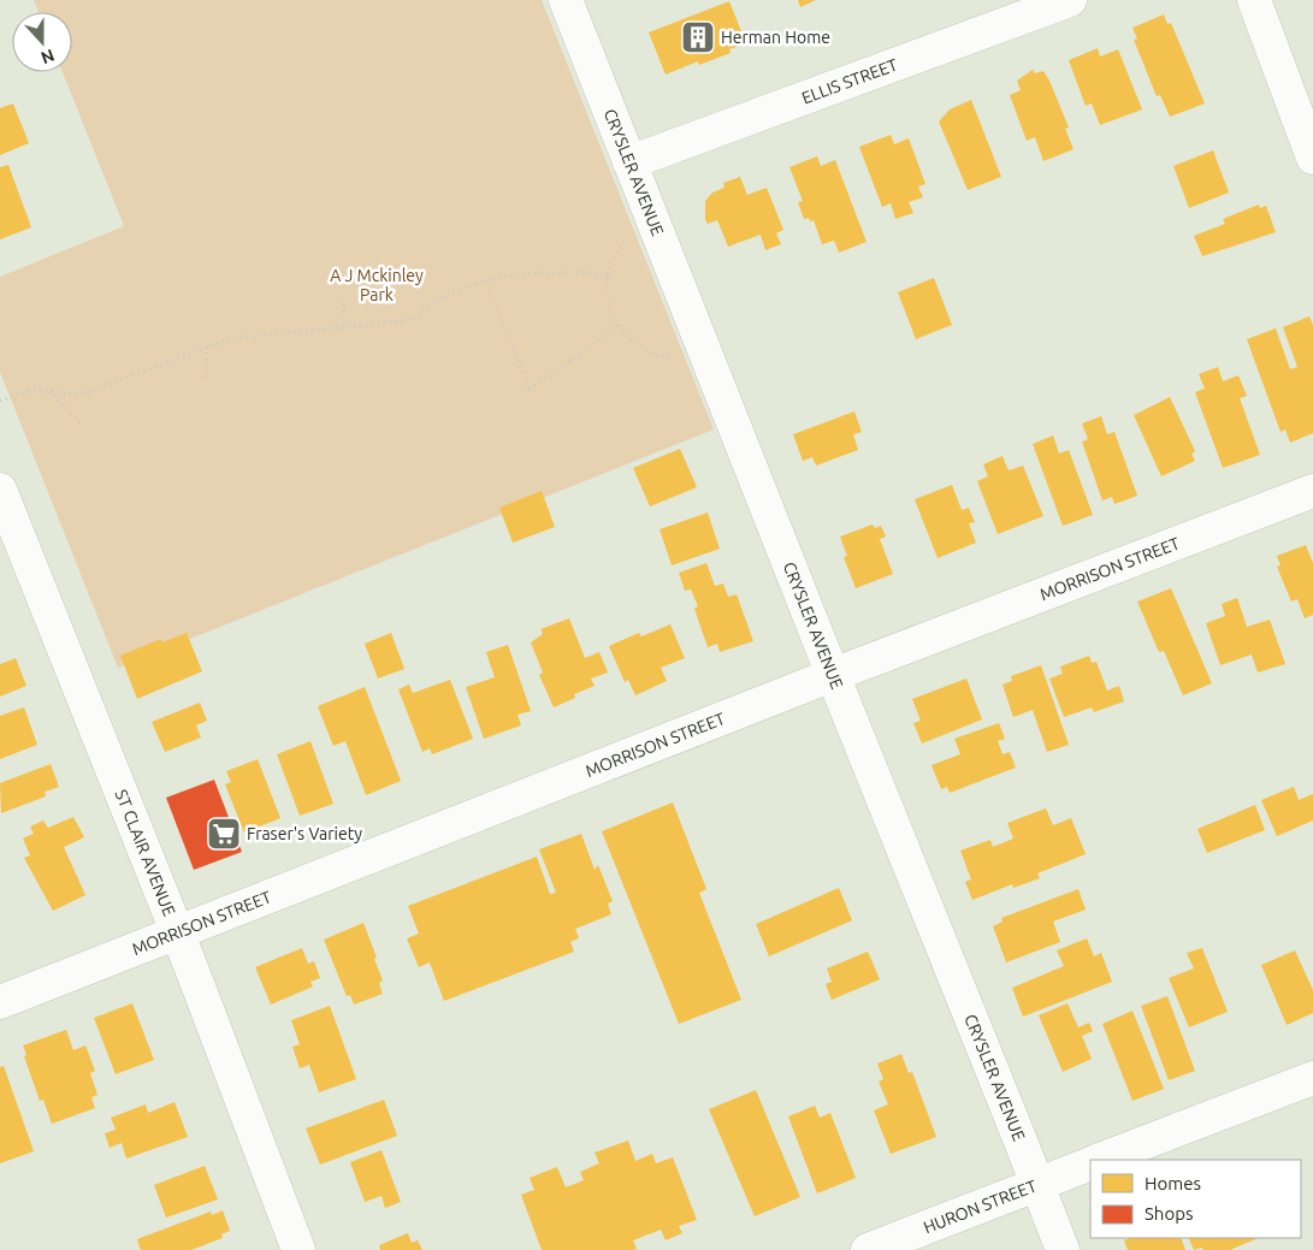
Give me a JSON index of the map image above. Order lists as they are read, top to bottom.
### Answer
{
  "streets": {
    "street": [
      "ELLIS STREET",
      "CRYSLER AVENUE",
      "MORRISON STREET",
      "ST CLAIR AVENUE",
      "HURON STREET"
    ]
  },
  "crossings": [
    ["ELLIS STREET", "CRYSLER AVENUE"],
    ["CRYSLER AVENUE", "MORRISON STREET"],
    ["CRYSLER AVENUE", "HURON STREET"],
    ["MORRISON STREET", "ST CLAIR AVENUE"]
  ],
  "parks": ["A J Mckinley Park"],
  "places": {
    "building": ["Herman Home"],
    "supermarket": ["Fraser's Variety"]
  },
  "legend": ["Homes", "Shops"],
  "north": "bottom"
}
